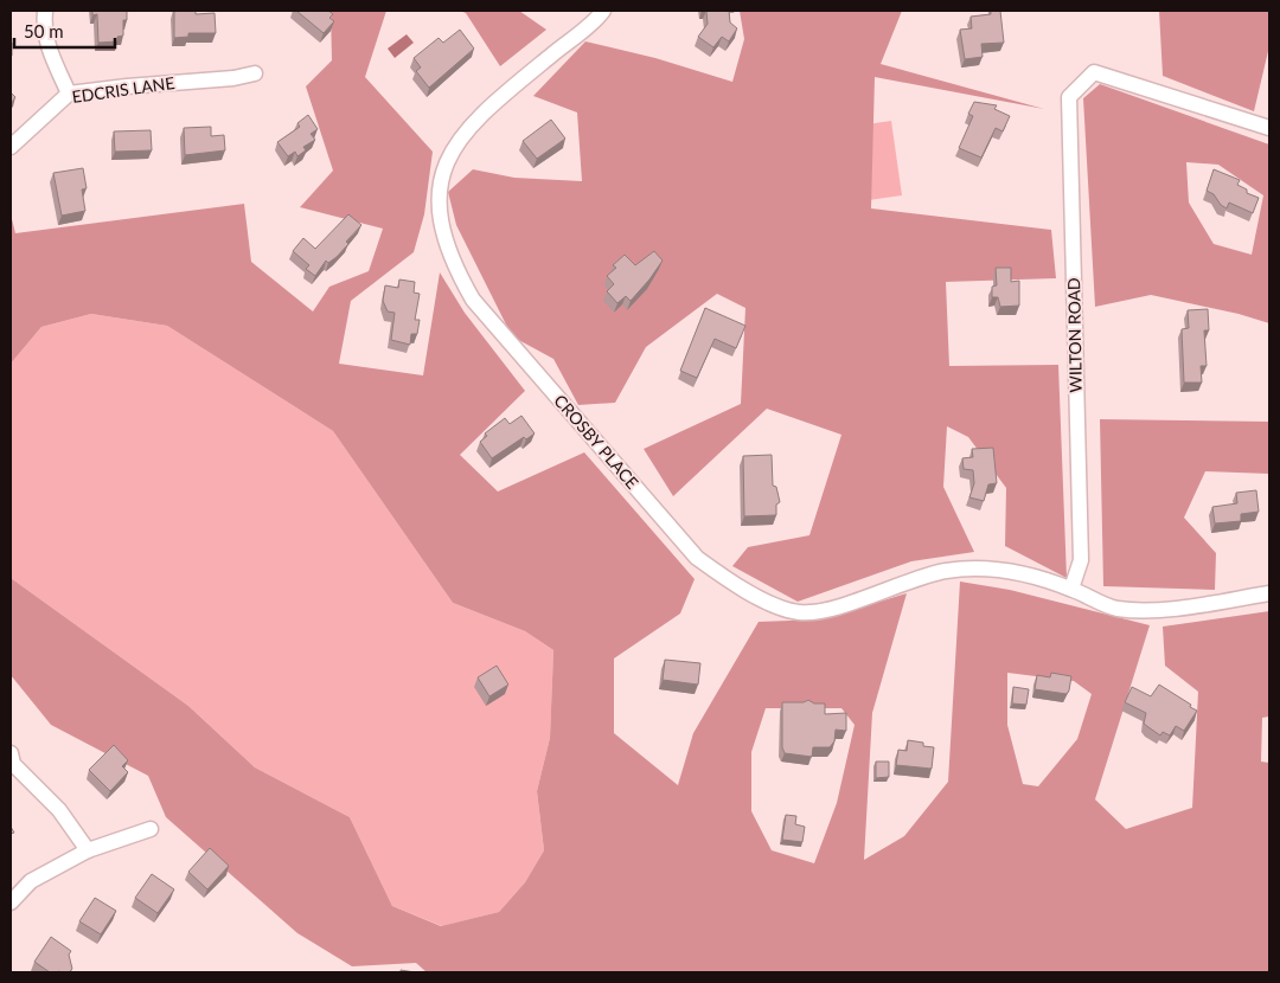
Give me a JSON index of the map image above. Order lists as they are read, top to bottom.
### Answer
{
  "streets": {
    "street": ["EDCRIS LANE", "WILTON ROAD", "CROSBY PLACE"]
  },
  "crossings": [
    ["WILTON ROAD", "CROSBY PLACE"]
  ],
  "scale_bar": "50 m"
}
